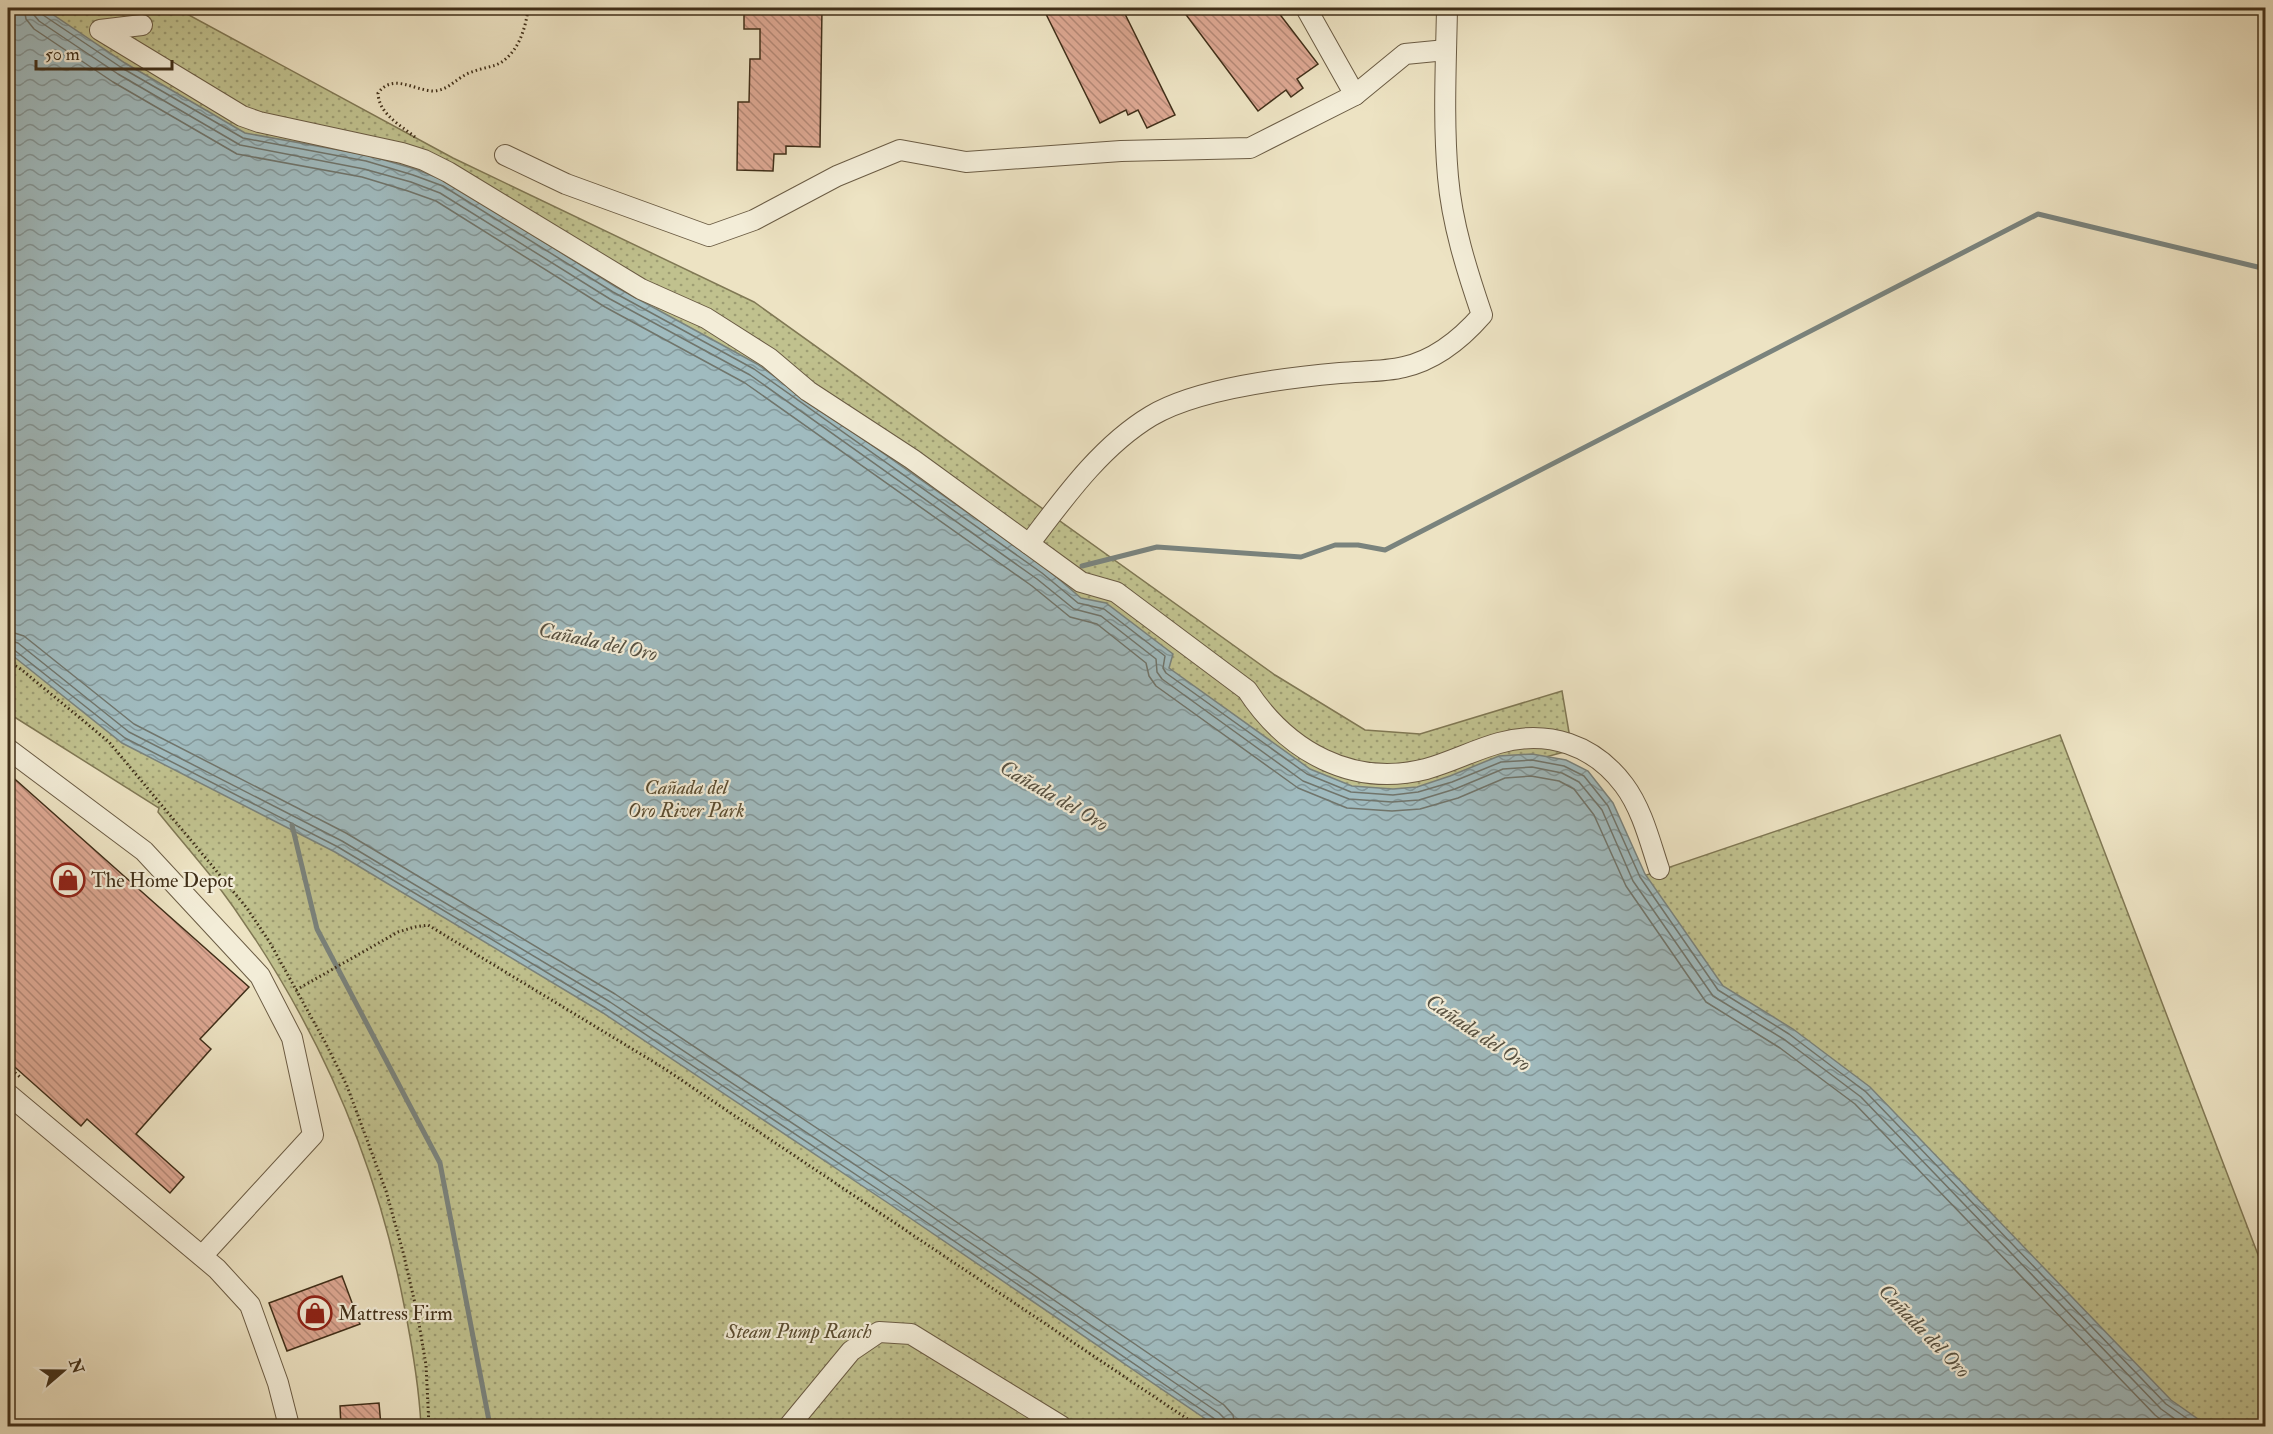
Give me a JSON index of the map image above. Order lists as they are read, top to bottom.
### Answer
{
  "water": ["Cañada del Oro"],
  "parks": ["Cañada del Oro River Park", "Steam Pump Ranch"],
  "places": {
    "shop": ["The Home Depot", "Mattress Firm"]
  },
  "scale_bar": "50 m",
  "north": "right"
}
